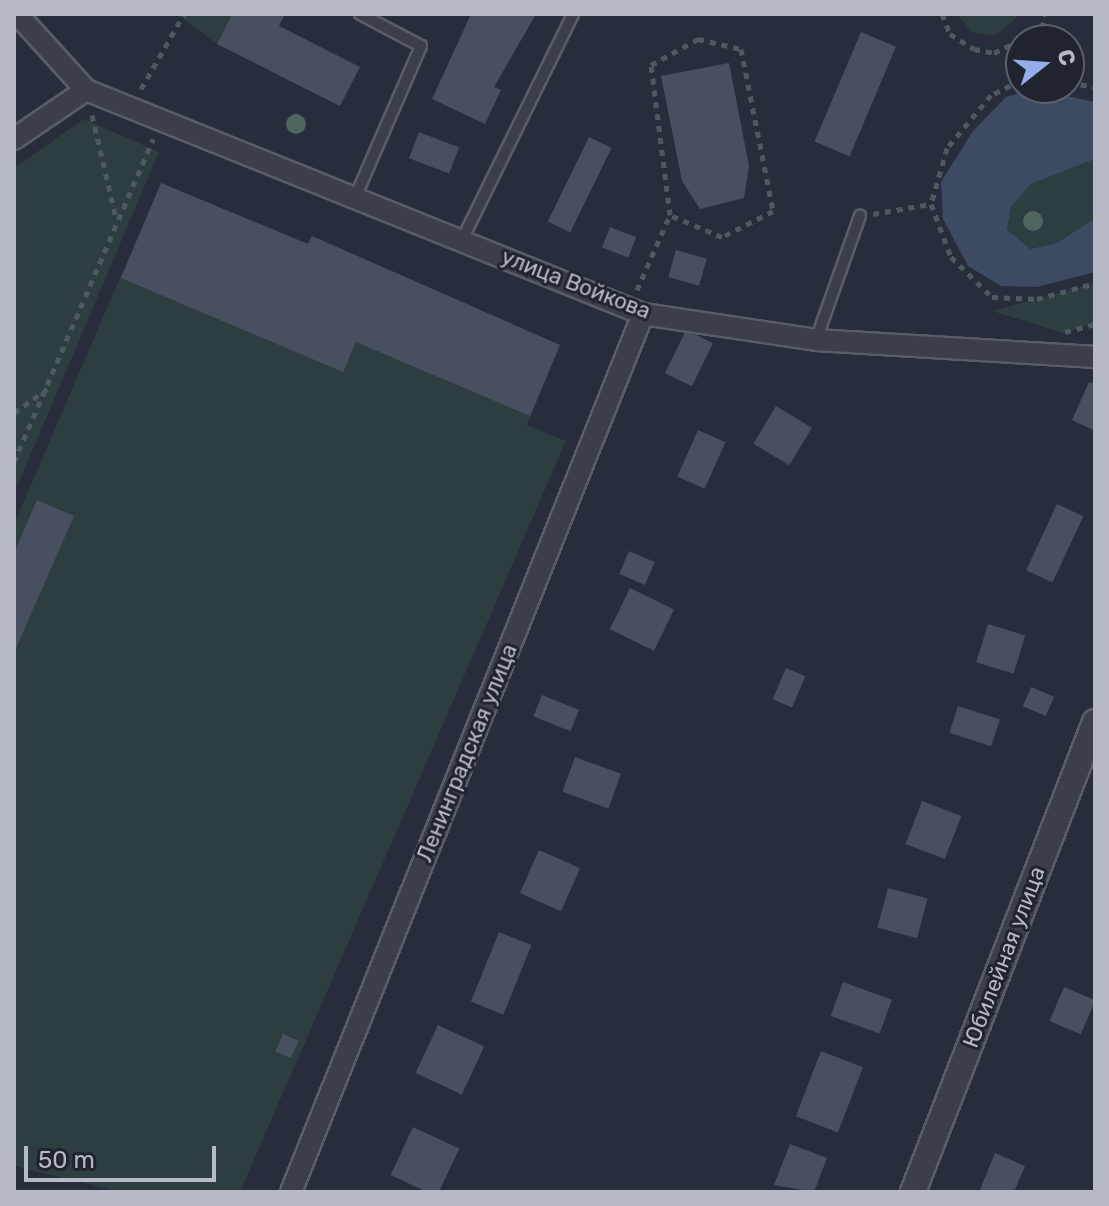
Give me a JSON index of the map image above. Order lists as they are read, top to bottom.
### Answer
{
  "streets": {
    "street": ["улица Войкова", "Ленинградская улица", "Юбилейная улица"]
  },
  "crossings": [
    ["улица Войкова", "Ленинградская улица"]
  ],
  "scale_bar": "50 m",
  "north": "right"
}
